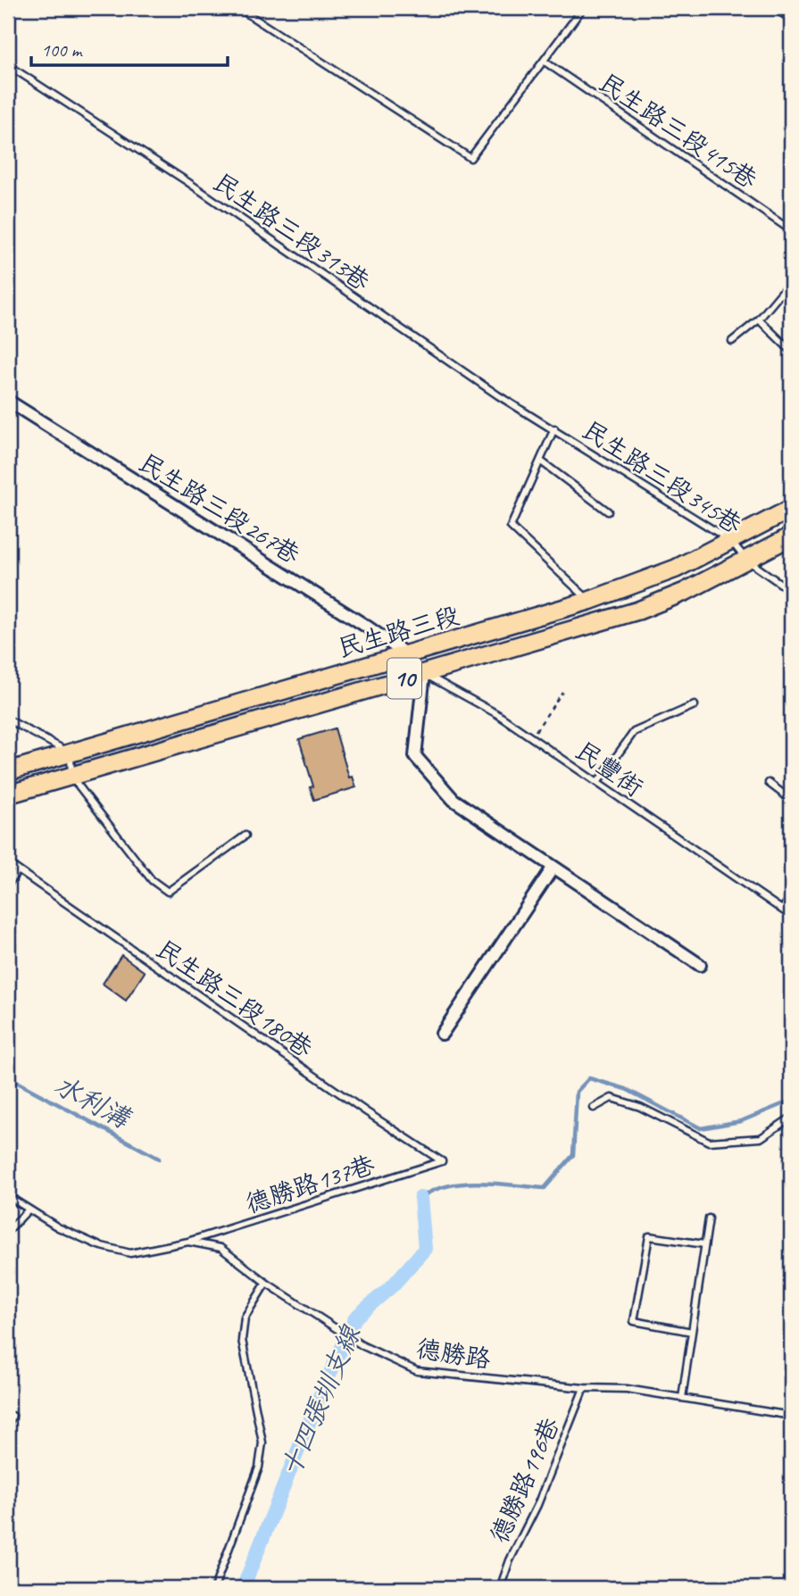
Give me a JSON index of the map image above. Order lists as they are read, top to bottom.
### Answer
{
  "streets": {
    "main road": ["民生路三段", "10"],
    "street": ["民生路三段267巷"],
    "lane": [
      "民生路三段415巷",
      "民生路三段313巷",
      "民生路三段345巷",
      "民豐街",
      "民生路三段180巷",
      "德勝路137巷",
      "德勝路",
      "德勝路196巷"
    ]
  },
  "crossings": [
    ["民生路三段313巷", "民生路三段345巷"],
    ["民生路三段345巷", "民生路三段"],
    ["民生路三段267巷", "民生路三段"],
    ["民生路三段267巷", "民豐街"],
    ["民生路三段", "民豐街"],
    ["民生路三段180巷", "德勝路137巷"],
    ["德勝路137巷", "德勝路"],
    ["德勝路", "德勝路196巷"]
  ],
  "water": ["水利溝", "十四張圳支線"],
  "scale_bar": "100 m"
}
